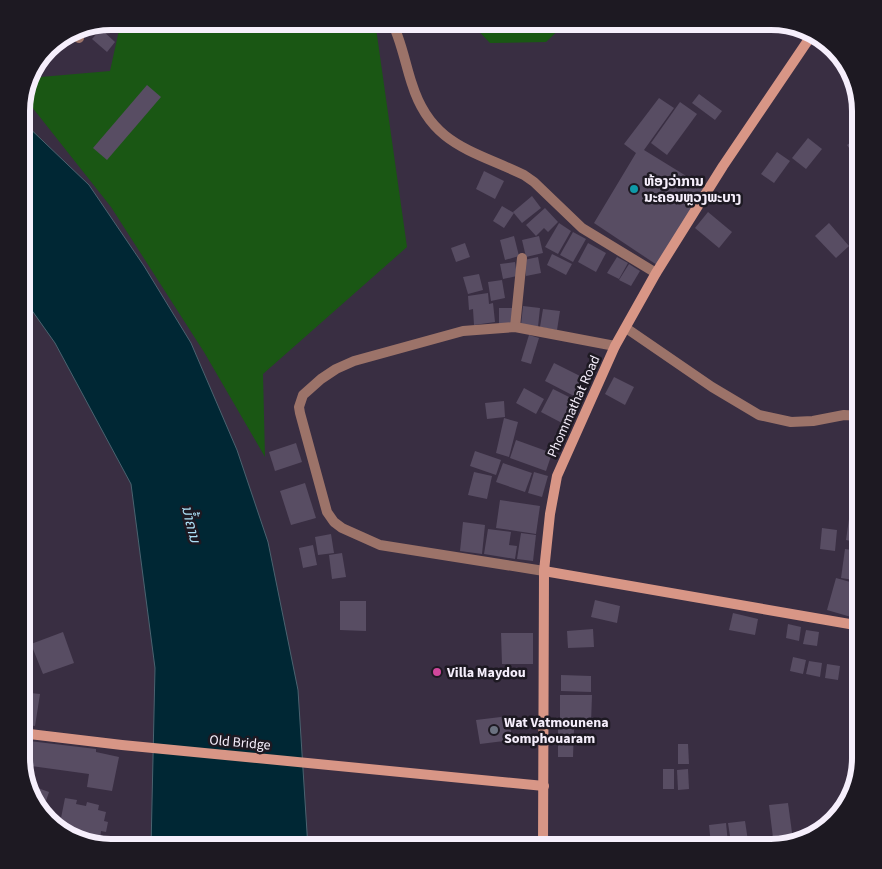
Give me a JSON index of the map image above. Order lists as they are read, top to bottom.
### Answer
{
  "streets": {
    "street": ["Phommathat Road", "Old Bridge"]
  },
  "crossings": [
    ["Phommathat Road", "Old Bridge"]
  ],
  "water": ["ນ້ຳຄານ"],
  "places": ["ຫ້ອງວ່າການ ນະຄອນຫຼວງພະບາງ", "Villa Maydou", "Wat Vatmounena Somphouaram"]
}
